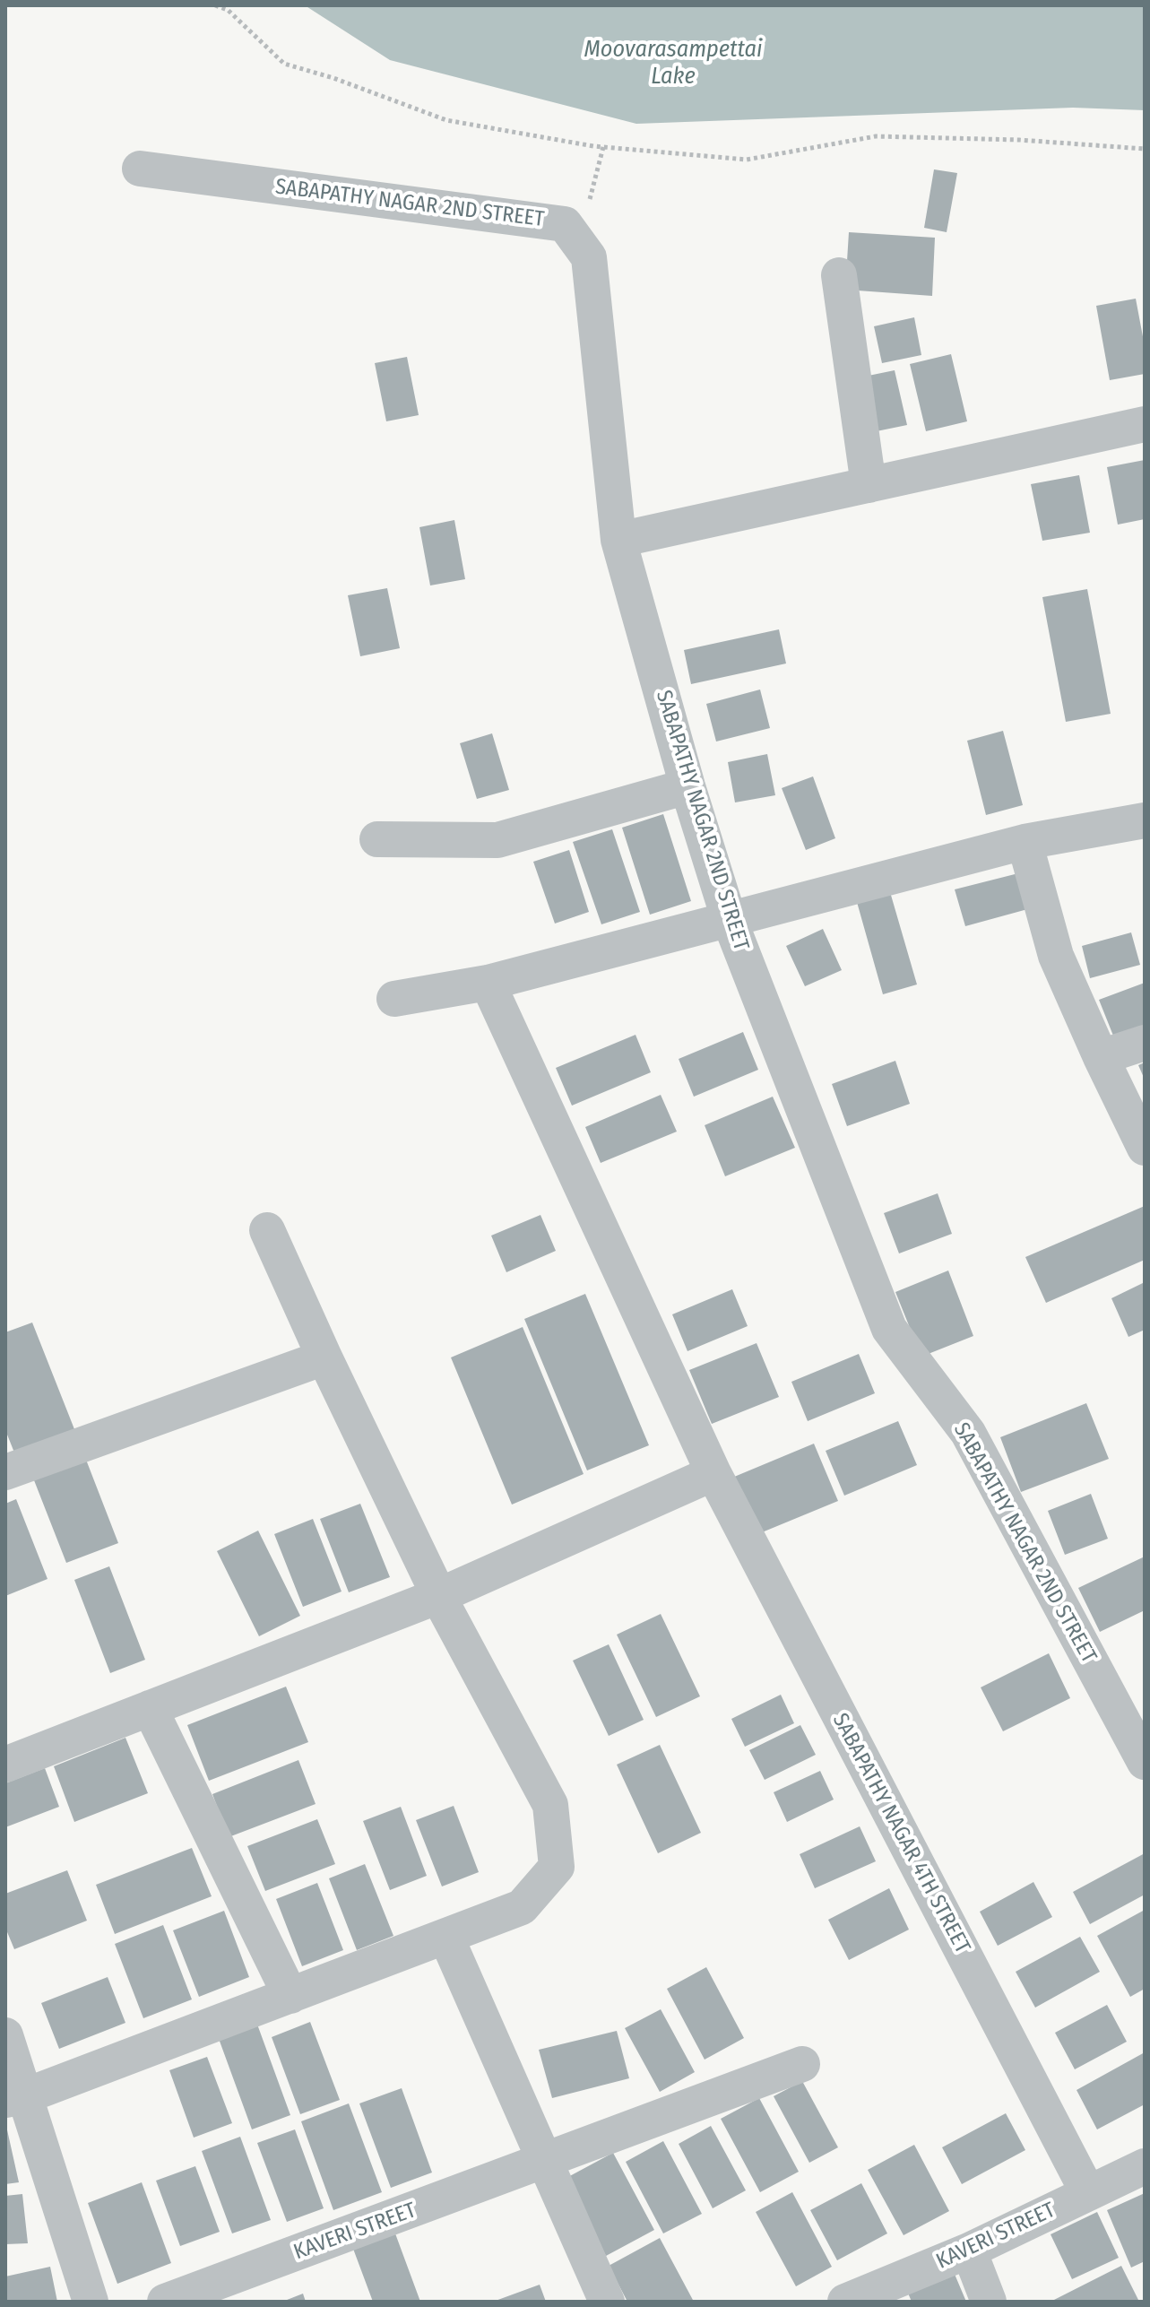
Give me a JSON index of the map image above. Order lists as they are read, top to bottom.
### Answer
{
  "streets": {
    "street": ["SABAPATHY NAGAR 2ND STREET", "SABAPATHY NAGAR 4TH STREET", "KAVERI STREET"]
  },
  "crossings": [
    ["SABAPATHY NAGAR 4TH STREET", "KAVERI STREET"]
  ],
  "water": ["Moovarasampettai Lake"]
}
